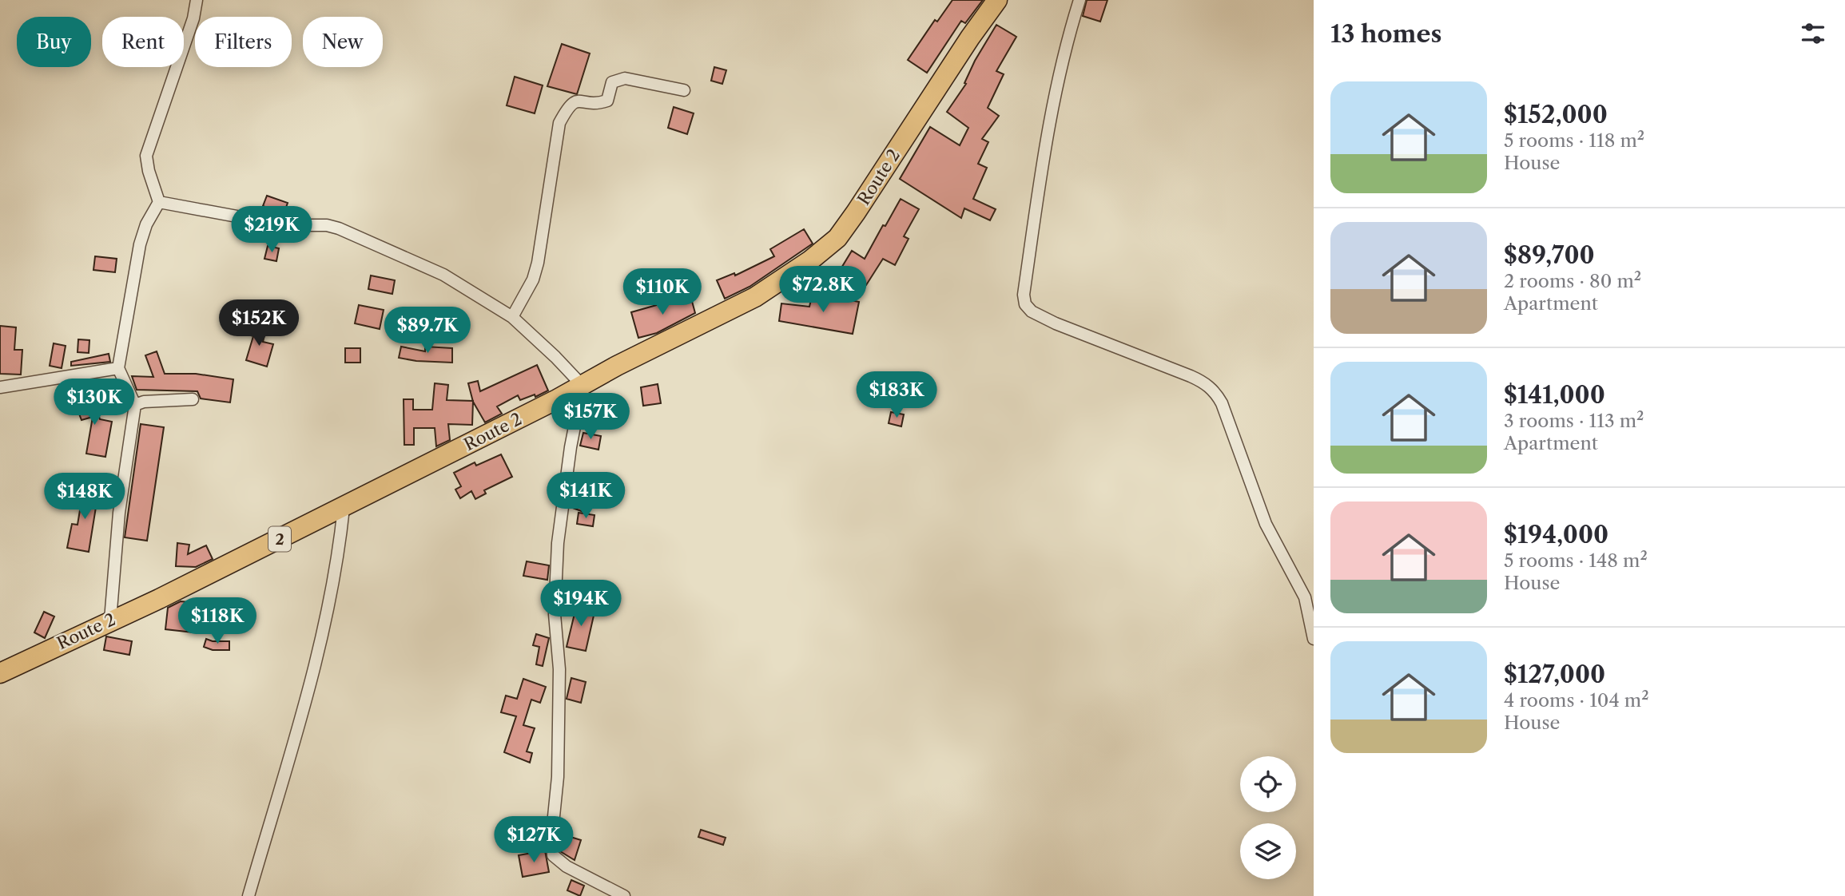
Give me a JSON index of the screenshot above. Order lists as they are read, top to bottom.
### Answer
{
  "streets": {
    "highway": ["Route 2", "2"]
  },
  "page": {
    "heading": "13 homes",
    "chip": [
      "Buy",
      "Rent",
      "Filters",
      "New"
    ],
    "list": [
      {
        "name": "$152,000",
        "note": "5 rooms · 118 m² · House"
      },
      {
        "name": "$89,700",
        "note": "2 rooms · 80 m² · Apartment"
      },
      {
        "name": "$141,000",
        "note": "3 rooms · 113 m² · Apartment"
      },
      {
        "name": "$194,000",
        "note": "5 rooms · 148 m² · House"
      },
      {
        "name": "$127,000",
        "note": "4 rooms · 104 m² · House"
      }
    ],
    "price": [
      "$219K",
      "$72.8K",
      "$110K",
      "$152K",
      "$89.7K",
      "$183K",
      "$130K",
      "$157K",
      "$141K",
      "$148K",
      "$194K",
      "$118K",
      "$127K"
    ]
  }
}
